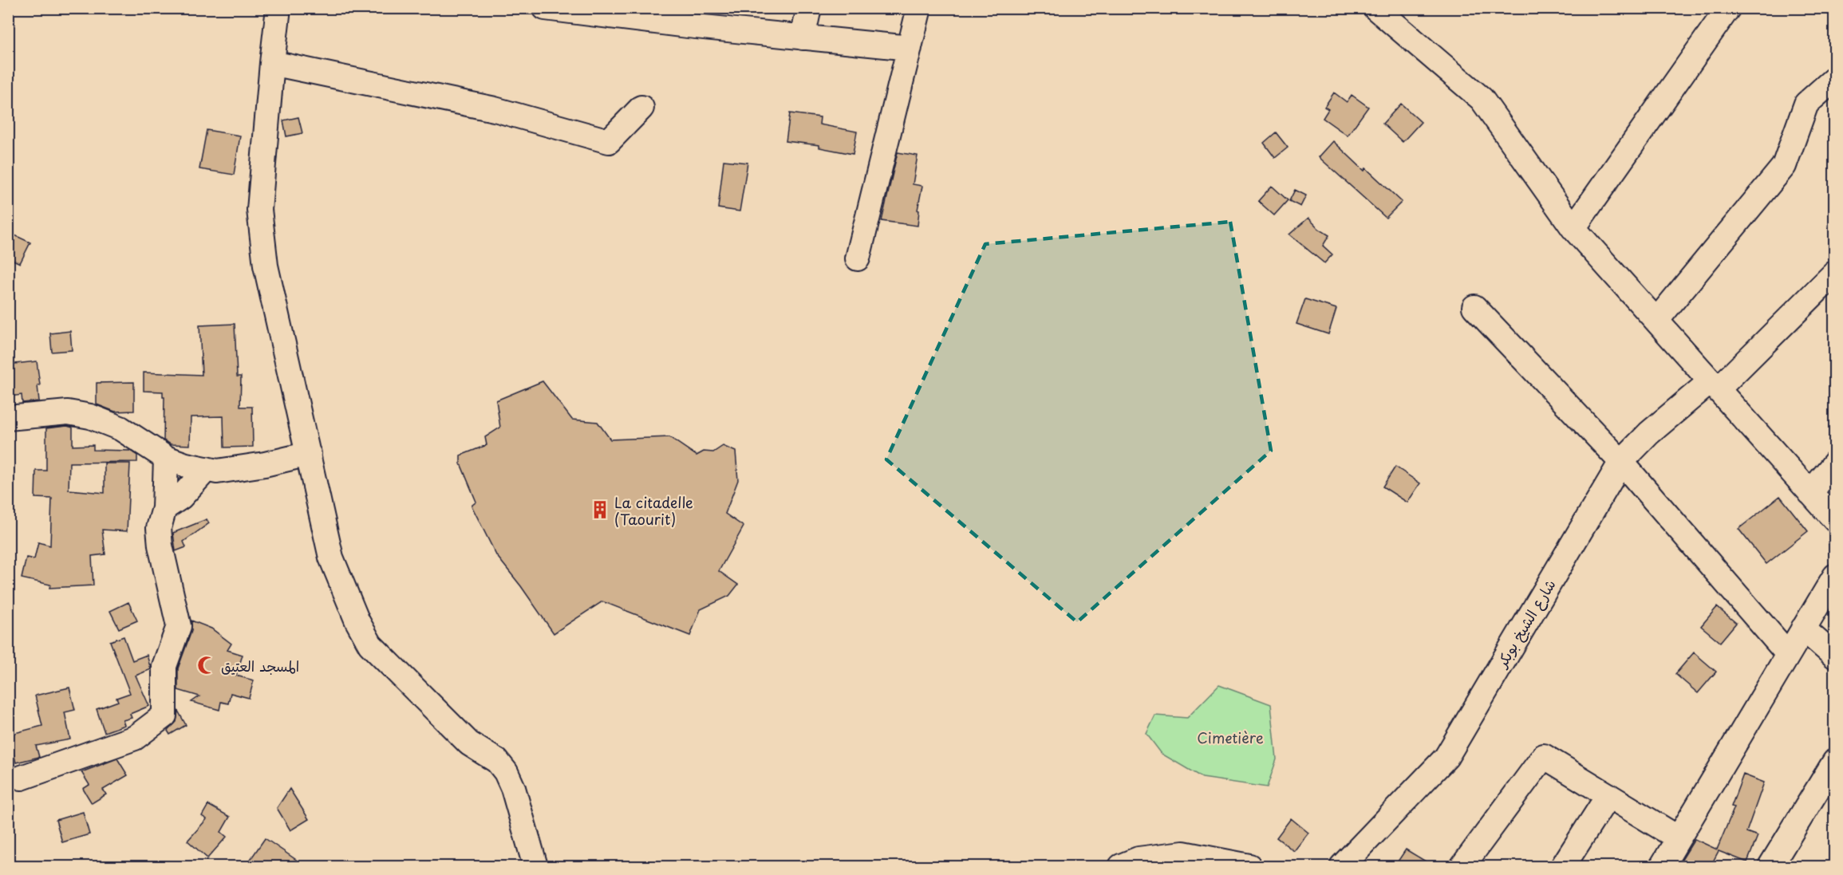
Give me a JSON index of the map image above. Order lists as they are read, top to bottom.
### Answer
{
  "streets": {
    "street": ["شارع الشيخ بوبكر"]
  },
  "parks": ["Cimetière"],
  "places": {
    "building": ["La citadelle (Taourit)"],
    "mosque": ["المسجد العتيق"]
  }
}
